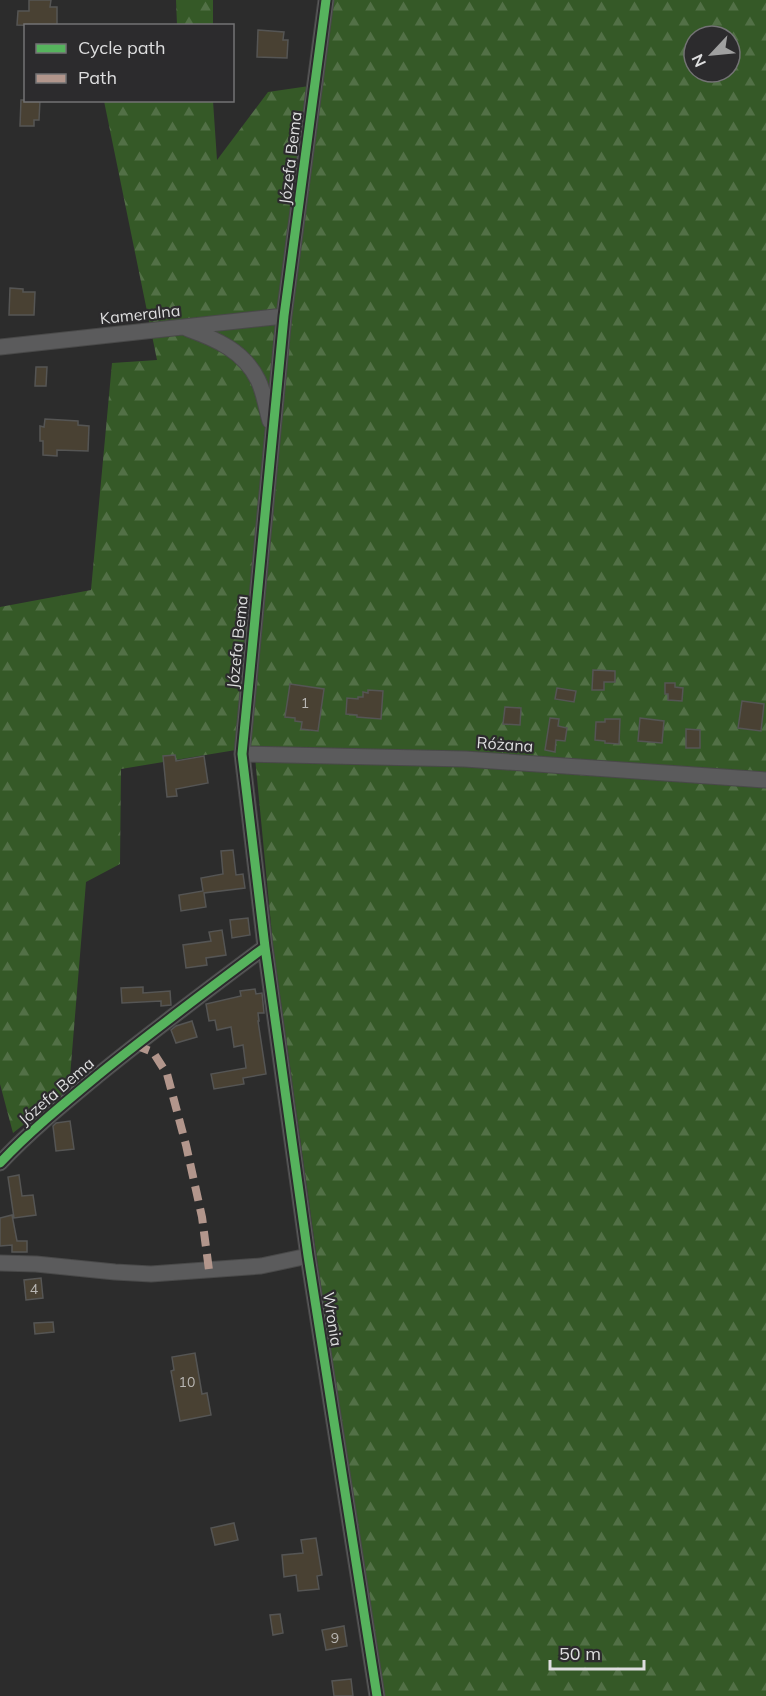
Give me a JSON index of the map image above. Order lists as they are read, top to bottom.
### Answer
{
  "streets": {
    "street": [
      "Józefa Bema",
      "Kameralna",
      "Różana",
      "Wronia"
    ]
  },
  "crossings": [
    ["Józefa Bema", "Kameralna"],
    ["Józefa Bema", "Różana"],
    ["Józefa Bema", "Wronia"]
  ],
  "house_numbers": [
    "1",
    "4",
    "10",
    "9"
  ],
  "legend": ["Cycle path", "Path"],
  "scale_bar": "50 m",
  "north": "bottom left"
}
